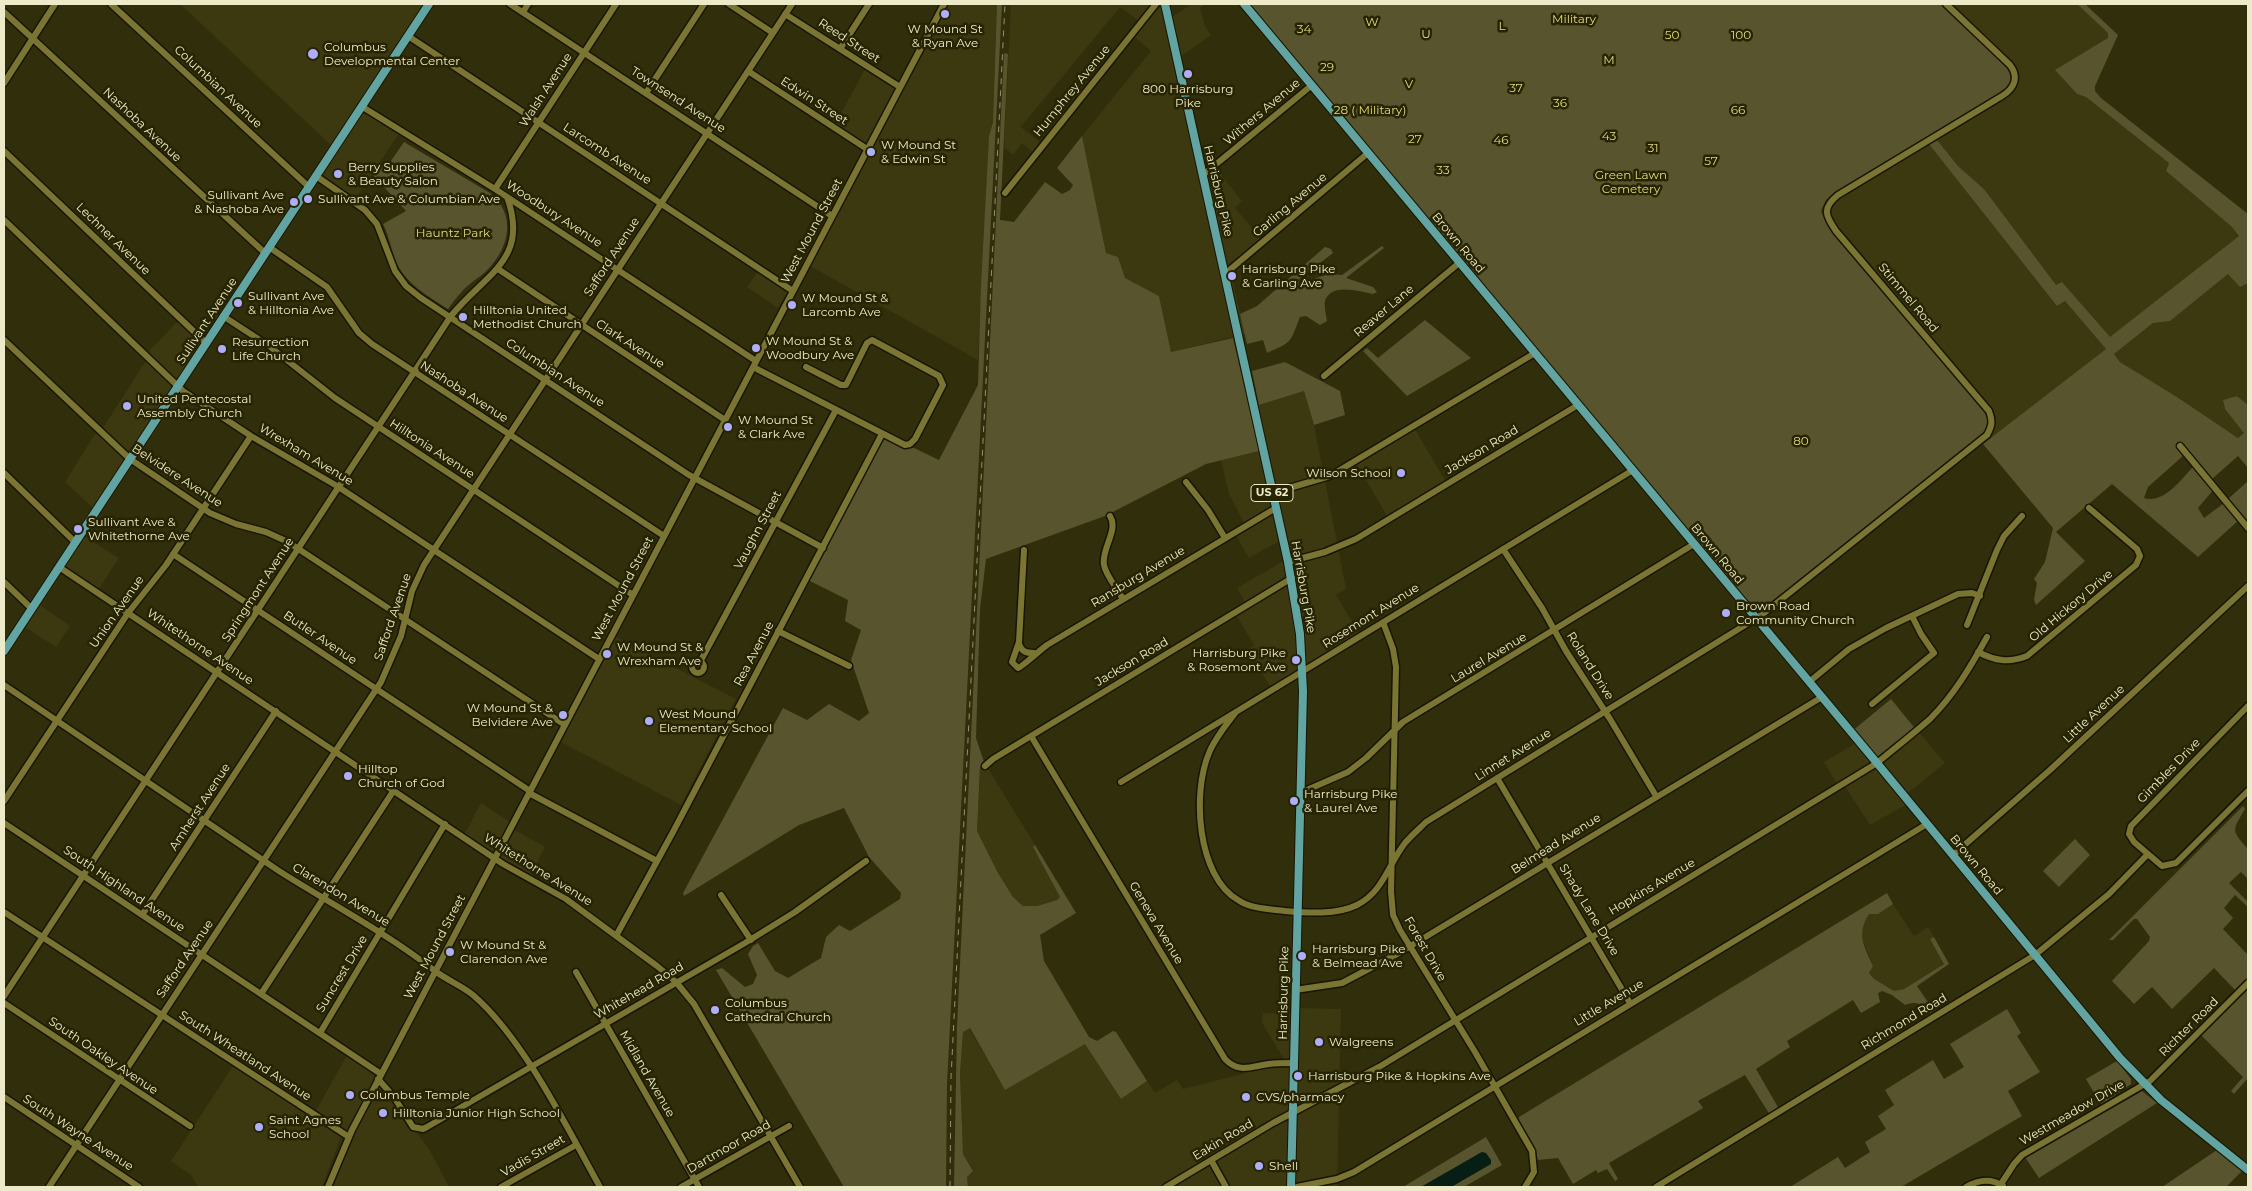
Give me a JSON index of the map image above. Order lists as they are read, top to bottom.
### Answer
{
  "streets": {
    "main road": [
      "Harrisburg Pike",
      "Brown Road",
      "Sullivant Avenue",
      "US 62"
    ],
    "street": [
      "Reed Street",
      "Columbian Avenue",
      "Walsh Avenue",
      "Humphrey Avenue",
      "Townsend Avenue",
      "Edwin Street",
      "Withers Avenue",
      "Nashoba Avenue",
      "Larcomb Avenue",
      "Garling Avenue",
      "Woodbury Avenue",
      "West Mound Street",
      "Lechner Avenue",
      "Safford Avenue",
      "Stimmel Road",
      "Reaver Lane",
      "Clark Avenue",
      "Hilltonia Avenue",
      "Jackson Road",
      "Wrexham Avenue",
      "Belvidere Avenue",
      "Vaughn Street",
      "Ransburg Avenue",
      "Springmont Avenue",
      "Old Hickory Drive",
      "Union Avenue",
      "Rosemont Avenue",
      "Butler Avenue",
      "Whitethorne Avenue",
      "Rea Avenue",
      "Laurel Avenue",
      "Roland Drive",
      "Little Avenue",
      "Linnet Avenue",
      "Gimbles Drive",
      "Amherst Avenue",
      "Belmead Avenue",
      "Hopkins Avenue",
      "South Highland Avenue",
      "Clarendon Avenue",
      "Shady Lane Drive",
      "Geneva Avenue",
      "Forest Drive",
      "Suncrest Drive",
      "Whitehead Road",
      "Richmond Road",
      "Richter Road",
      "South Oakley Avenue",
      "South Wheatland Avenue",
      "Midland Avenue",
      "Westmeadow Drive",
      "South Wayne Avenue",
      "Eakin Road",
      "Dartmoor Road",
      "Vadis Street"
    ]
  },
  "crossings": [
    ["Reed Street", "West Mound Street"],
    ["Reed Street", "Safford Avenue"],
    ["Columbian Avenue", "West Mound Street"],
    ["Columbian Avenue", "Safford Avenue"],
    ["Columbian Avenue", "Sullivant Avenue"],
    ["Columbian Avenue", "Vaughn Street"],
    ["Columbian Avenue", "Springmont Avenue"],
    ["Columbian Avenue", "Rea Avenue"],
    ["Walsh Avenue", "Townsend Avenue"],
    ["Walsh Avenue", "Larcomb Avenue"],
    ["Walsh Avenue", "Woodbury Avenue"],
    ["Townsend Avenue", "West Mound Street"],
    ["Townsend Avenue", "Safford Avenue"],
    ["Edwin Street", "West Mound Street"],
    ["Edwin Street", "Safford Avenue"],
    ["Withers Avenue", "Harrisburg Pike"],
    ["Withers Avenue", "Brown Road"],
    ["Nashoba Avenue", "West Mound Street"],
    ["Nashoba Avenue", "Safford Avenue"],
    ["Nashoba Avenue", "Sullivant Avenue"],
    ["Nashoba Avenue", "Springmont Avenue"],
    ["Larcomb Avenue", "West Mound Street"],
    ["Larcomb Avenue", "Safford Avenue"],
    ["Larcomb Avenue", "Sullivant Avenue"],
    ["Harrisburg Pike", "Garling Avenue"],
    ["Harrisburg Pike", "Jackson Road"],
    ["Harrisburg Pike", "Ransburg Avenue"],
    ["Harrisburg Pike", "Rosemont Avenue"],
    ["Harrisburg Pike", "Laurel Avenue"],
    ["Harrisburg Pike", "Linnet Avenue"],
    ["Harrisburg Pike", "Belmead Avenue"],
    ["Harrisburg Pike", "Hopkins Avenue"],
    ["Harrisburg Pike", "Geneva Avenue"],
    ["Harrisburg Pike", "Eakin Road"],
    ["Garling Avenue", "Brown Road"],
    ["Woodbury Avenue", "West Mound Street"],
    ["Woodbury Avenue", "Safford Avenue"],
    ["Woodbury Avenue", "Sullivant Avenue"],
    ["Woodbury Avenue", "Vaughn Street"],
    ["Woodbury Avenue", "Springmont Avenue"],
    ["Woodbury Avenue", "Rea Avenue"],
    ["West Mound Street", "Clark Avenue"],
    ["West Mound Street", "Hilltonia Avenue"],
    ["West Mound Street", "Wrexham Avenue"],
    ["West Mound Street", "Belvidere Avenue"],
    ["West Mound Street", "Butler Avenue"],
    ["West Mound Street", "Whitethorne Avenue"],
    ["West Mound Street", "South Highland Avenue"],
    ["West Mound Street", "Clarendon Avenue"],
    ["West Mound Street", "South Wheatland Avenue"],
    ["Lechner Avenue", "Sullivant Avenue"],
    ["Brown Road", "Stimmel Road"],
    ["Brown Road", "Reaver Lane"],
    ["Brown Road", "Jackson Road"],
    ["Brown Road", "Rosemont Avenue"],
    ["Brown Road", "Laurel Avenue"],
    ["Brown Road", "Little Avenue"],
    ["Brown Road", "Linnet Avenue"],
    ["Brown Road", "Belmead Avenue"],
    ["Brown Road", "Hopkins Avenue"],
    ["Brown Road", "Richmond Road"],
    ["Brown Road", "Richter Road"],
    ["Brown Road", "Westmeadow Drive"],
    ["Safford Avenue", "Clark Avenue"],
    ["Safford Avenue", "Hilltonia Avenue"],
    ["Safford Avenue", "Wrexham Avenue"],
    ["Safford Avenue", "Belvidere Avenue"],
    ["Safford Avenue", "Butler Avenue"],
    ["Safford Avenue", "Whitethorne Avenue"],
    ["Safford Avenue", "South Highland Avenue"],
    ["Safford Avenue", "Clarendon Avenue"],
    ["Safford Avenue", "South Oakley Avenue"],
    ["Safford Avenue", "South Wheatland Avenue"],
    ["Safford Avenue", "South Wayne Avenue"],
    ["Stimmel Road", "Linnet Avenue"],
    ["Sullivant Avenue", "Hilltonia Avenue"],
    ["Sullivant Avenue", "Wrexham Avenue"],
    ["Sullivant Avenue", "Belvidere Avenue"],
    ["Sullivant Avenue", "Whitethorne Avenue"],
    ["Clark Avenue", "Springmont Avenue"],
    ["Hilltonia Avenue", "Springmont Avenue"],
    ["Jackson Road", "Geneva Avenue"],
    ["Wrexham Avenue", "Springmont Avenue"],
    ["Wrexham Avenue", "Union Avenue"],
    ["Belvidere Avenue", "Springmont Avenue"],
    ["Belvidere Avenue", "Union Avenue"],
    ["Springmont Avenue", "Butler Avenue"],
    ["Springmont Avenue", "Whitethorne Avenue"],
    ["Springmont Avenue", "South Highland Avenue"],
    ["Springmont Avenue", "Clarendon Avenue"],
    ["Springmont Avenue", "South Wheatland Avenue"],
    ["Old Hickory Drive", "Hopkins Avenue"],
    ["Union Avenue", "Butler Avenue"],
    ["Union Avenue", "Whitethorne Avenue"],
    ["Union Avenue", "Clarendon Avenue"],
    ["Rosemont Avenue", "Roland Drive"],
    ["Rosemont Avenue", "Linnet Avenue"],
    ["Rosemont Avenue", "Forest Drive"],
    ["Butler Avenue", "Rea Avenue"],
    ["Whitethorne Avenue", "Rea Avenue"],
    ["Whitethorne Avenue", "Amherst Avenue"],
    ["Whitethorne Avenue", "Suncrest Drive"],
    ["Whitethorne Avenue", "Whitehead Road"],
    ["Whitethorne Avenue", "Dartmoor Road"],
    ["Laurel Avenue", "Roland Drive"],
    ["Laurel Avenue", "Forest Drive"],
    ["Roland Drive", "Linnet Avenue"],
    ["Roland Drive", "Belmead Avenue"],
    ["Little Avenue", "Shady Lane Drive"],
    ["Little Avenue", "Forest Drive"],
    ["Linnet Avenue", "Shady Lane Drive"],
    ["Linnet Avenue", "Forest Drive"],
    ["Gimbles Drive", "Richmond Road"],
    ["Amherst Avenue", "South Highland Avenue"],
    ["Amherst Avenue", "Clarendon Avenue"],
    ["Belmead Avenue", "Shady Lane Drive"],
    ["Belmead Avenue", "Forest Drive"],
    ["Hopkins Avenue", "Shady Lane Drive"],
    ["Hopkins Avenue", "Forest Drive"],
    ["Hopkins Avenue", "Eakin Road"],
    ["South Highland Avenue", "Suncrest Drive"],
    ["South Highland Avenue", "Whitehead Road"],
    ["Clarendon Avenue", "Suncrest Drive"],
    ["Clarendon Avenue", "Whitehead Road"],
    ["Clarendon Avenue", "Vadis Street"],
    ["Whitehead Road", "Midland Avenue"],
    ["Richter Road", "Westmeadow Drive"],
    ["Midland Avenue", "Dartmoor Road"]
  ],
  "parks": [
    "Military",
    "W",
    "L",
    "34",
    "U",
    "50",
    "100",
    "M",
    "29",
    "V",
    "37",
    "36",
    "28 ( Military)",
    "66",
    "43",
    "27",
    "46",
    "31",
    "57",
    "33",
    "Green Lawn Cemetery",
    "Hauntz Park",
    "80"
  ],
  "places": [
    "W Mound St & Ryan Ave",
    "Columbus Developmental Center",
    "800 Harrisburg Pike",
    "W Mound St & Edwin St",
    "Berry Supplies & Beauty Salon",
    "Sullivant Ave & Columbian Ave",
    "Sullivant Ave & Nashoba Ave",
    "Harrisburg Pike & Garling Ave",
    "Sullivant Ave & Hilltonia Ave",
    "W Mound St & Larcomb Ave",
    "Hilltonia United Methodist Church",
    "W Mound St & Woodbury Ave",
    "Resurrection Life Church",
    "United Pentecostal Assembly Church",
    "W Mound St & Clark Ave",
    "Wilson School",
    "Sullivant Ave & Whitethorne Ave",
    "Brown Road Community Church",
    "W Mound St & Wrexham Ave",
    "Harrisburg Pike & Rosemont Ave",
    "W Mound St & Belvidere Ave",
    "West Mound Elementary School",
    "Hilltop Church of God",
    "Harrisburg Pike & Laurel Ave",
    "W Mound St & Clarendon Ave",
    "Harrisburg Pike & Belmead Ave",
    "Columbus Cathedral Church",
    "Walgreens",
    "Harrisburg Pike & Hopkins Ave",
    "Columbus Temple",
    "CVS/pharmacy",
    "Hilltonia Junior High School",
    "Saint Agnes School",
    "Shell"
  ]
}
